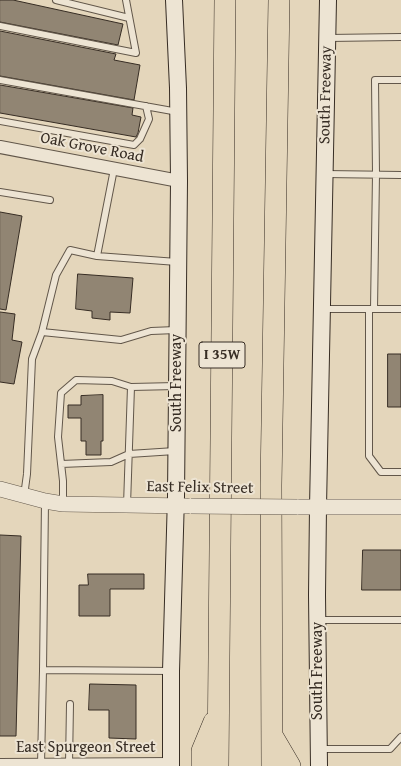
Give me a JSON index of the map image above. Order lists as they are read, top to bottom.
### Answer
{
  "streets": {
    "highway": ["I 35W"],
    "main road": ["South Freeway"],
    "street": ["Oak Grove Road", "East Felix Street", "East Spurgeon Street"]
  },
  "crossings": [
    ["South Freeway", "Oak Grove Road"],
    ["South Freeway", "East Felix Street"],
    ["South Freeway", "East Spurgeon Street"]
  ]
}
